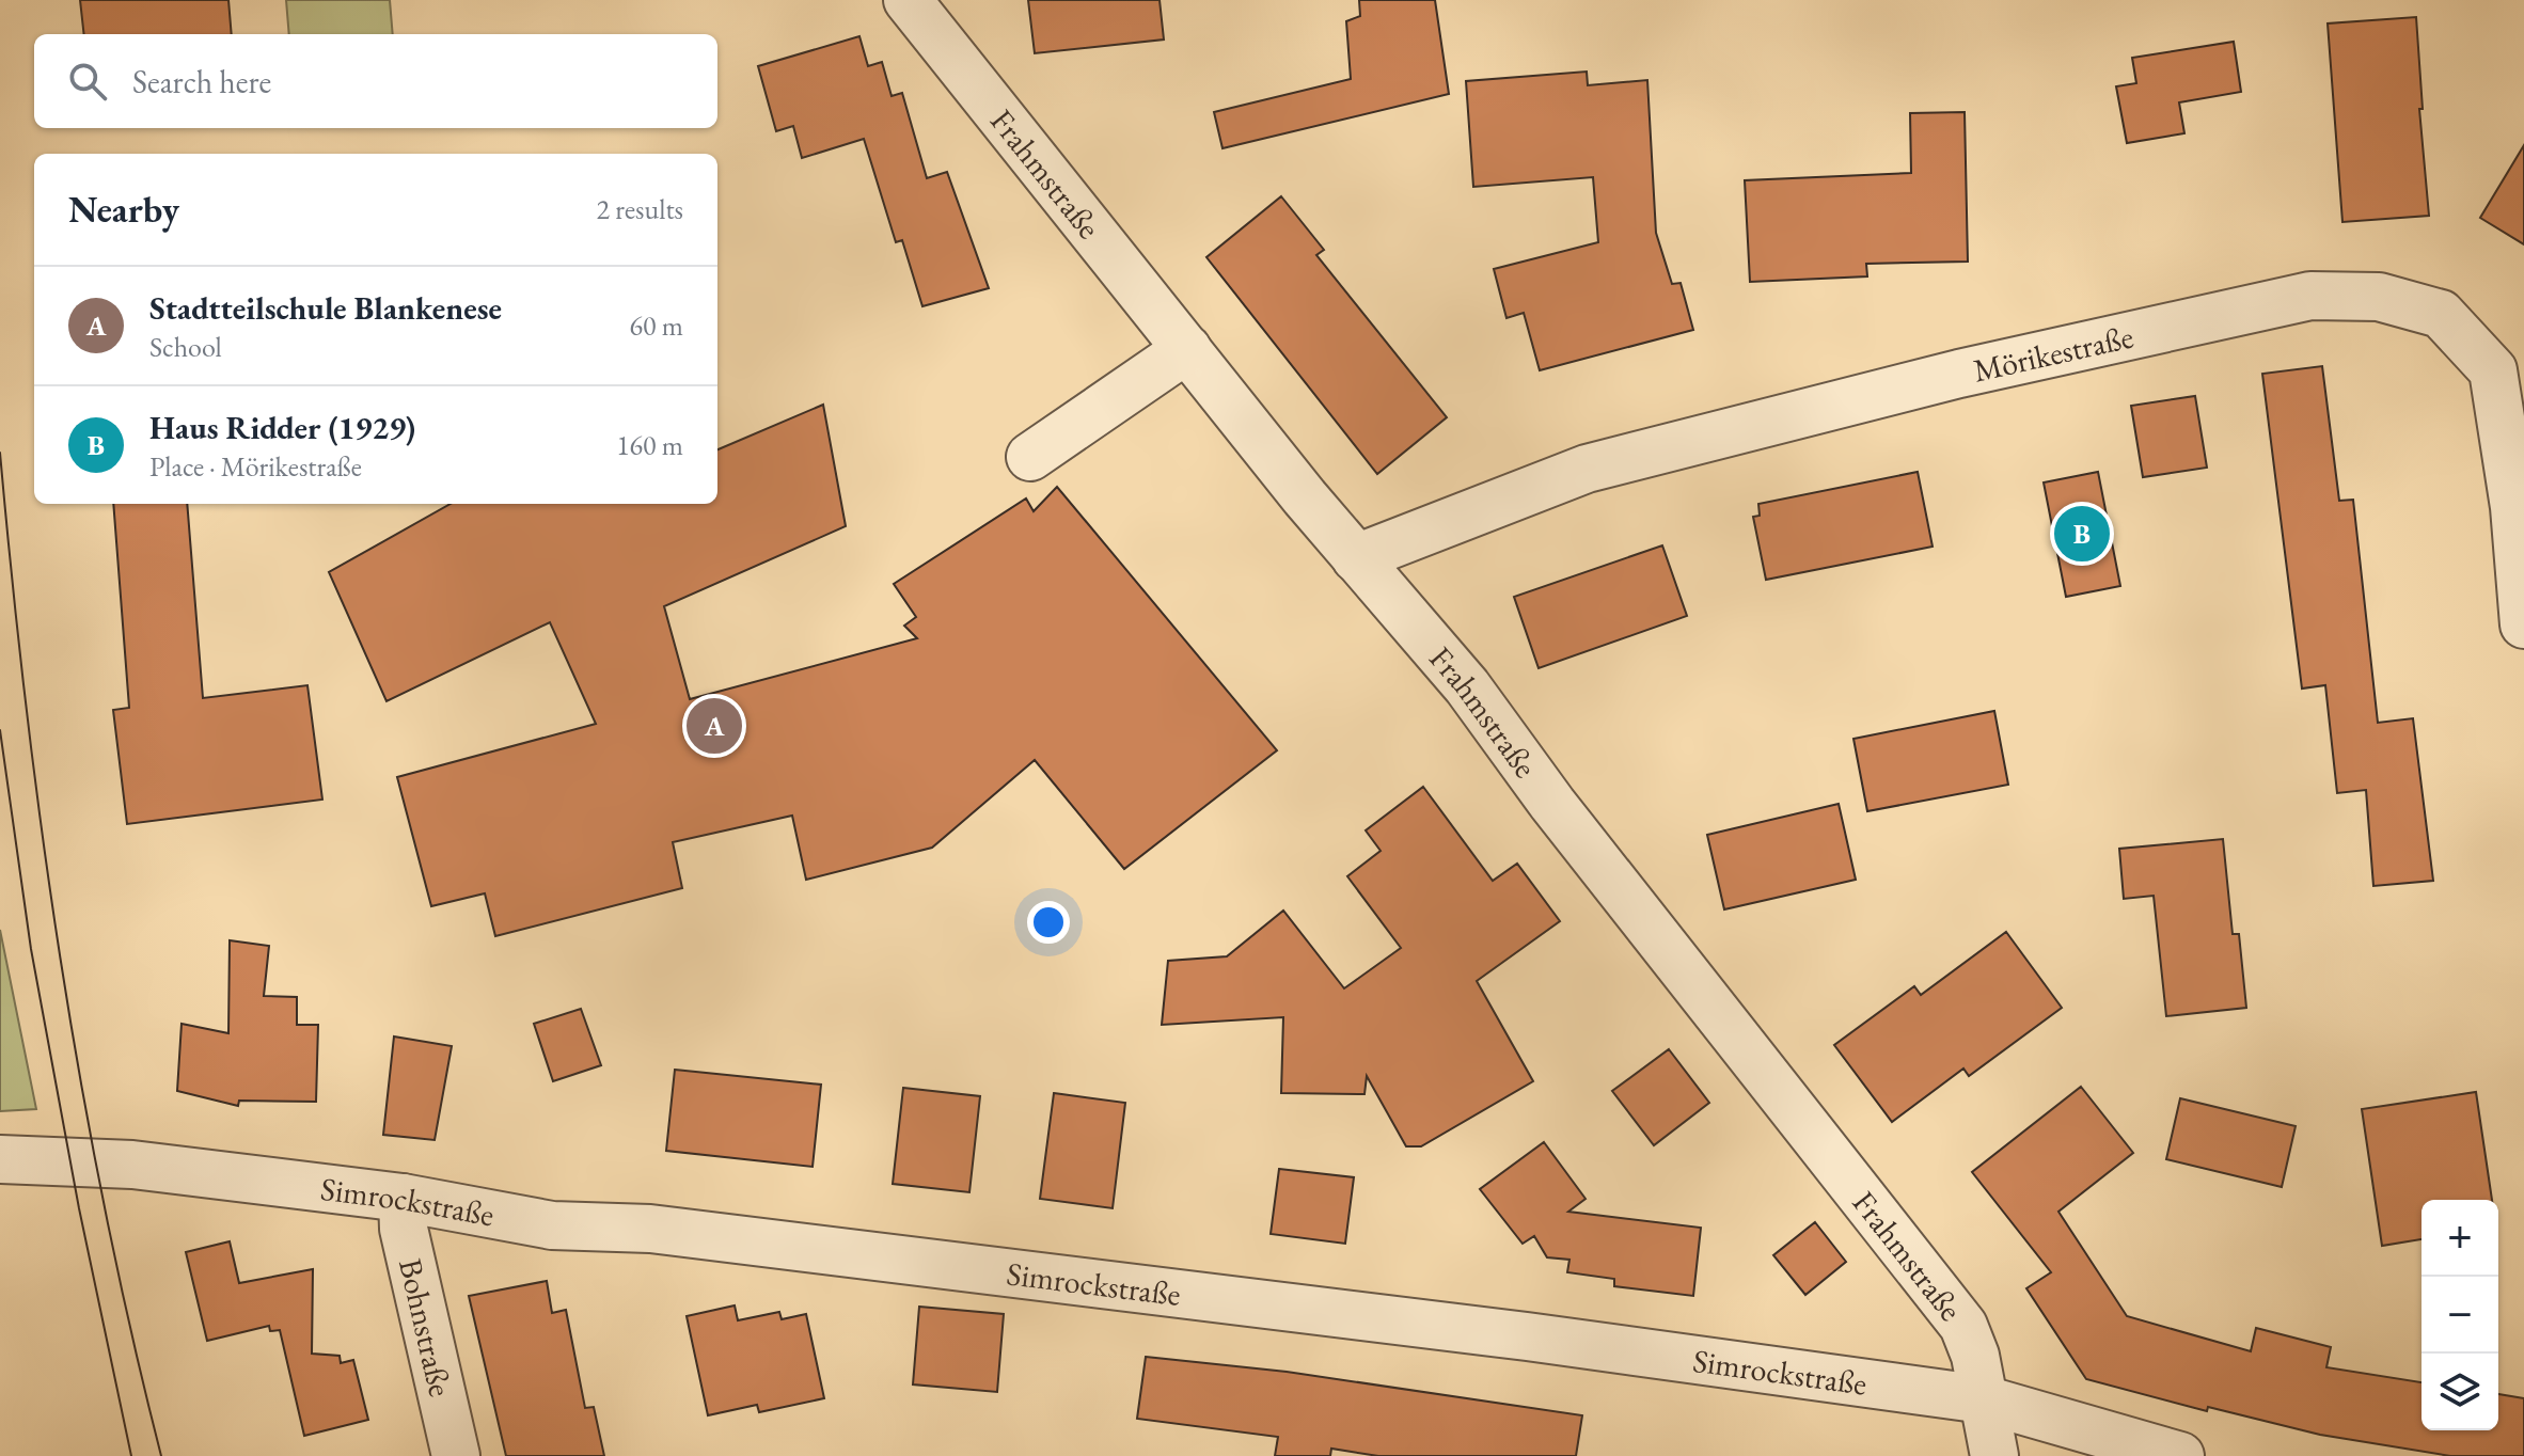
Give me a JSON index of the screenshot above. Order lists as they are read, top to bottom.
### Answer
{
  "streets": {
    "street": [
      "Frahmstraße",
      "Mörikestraße",
      "Simrockstraße",
      "Bohnstraße"
    ]
  },
  "crossings": [
    ["Frahmstraße", "Mörikestraße"],
    ["Frahmstraße", "Simrockstraße"],
    ["Simrockstraße", "Bohnstraße"]
  ],
  "page": {
    "search": "Search here",
    "heading": ["Nearby", "2 results"],
    "list": [
      {
        "mark": "A",
        "name": "Stadtteilschule Blankenese",
        "note": "School",
        "value": "60 m"
      },
      {
        "mark": "B",
        "name": "Haus Ridder (1929)",
        "note": "Place · Mörikestraße",
        "value": "160 m"
      }
    ],
    "pins": ["B", "A"],
    "map_buttons": ["+", "−"]
  }
}
